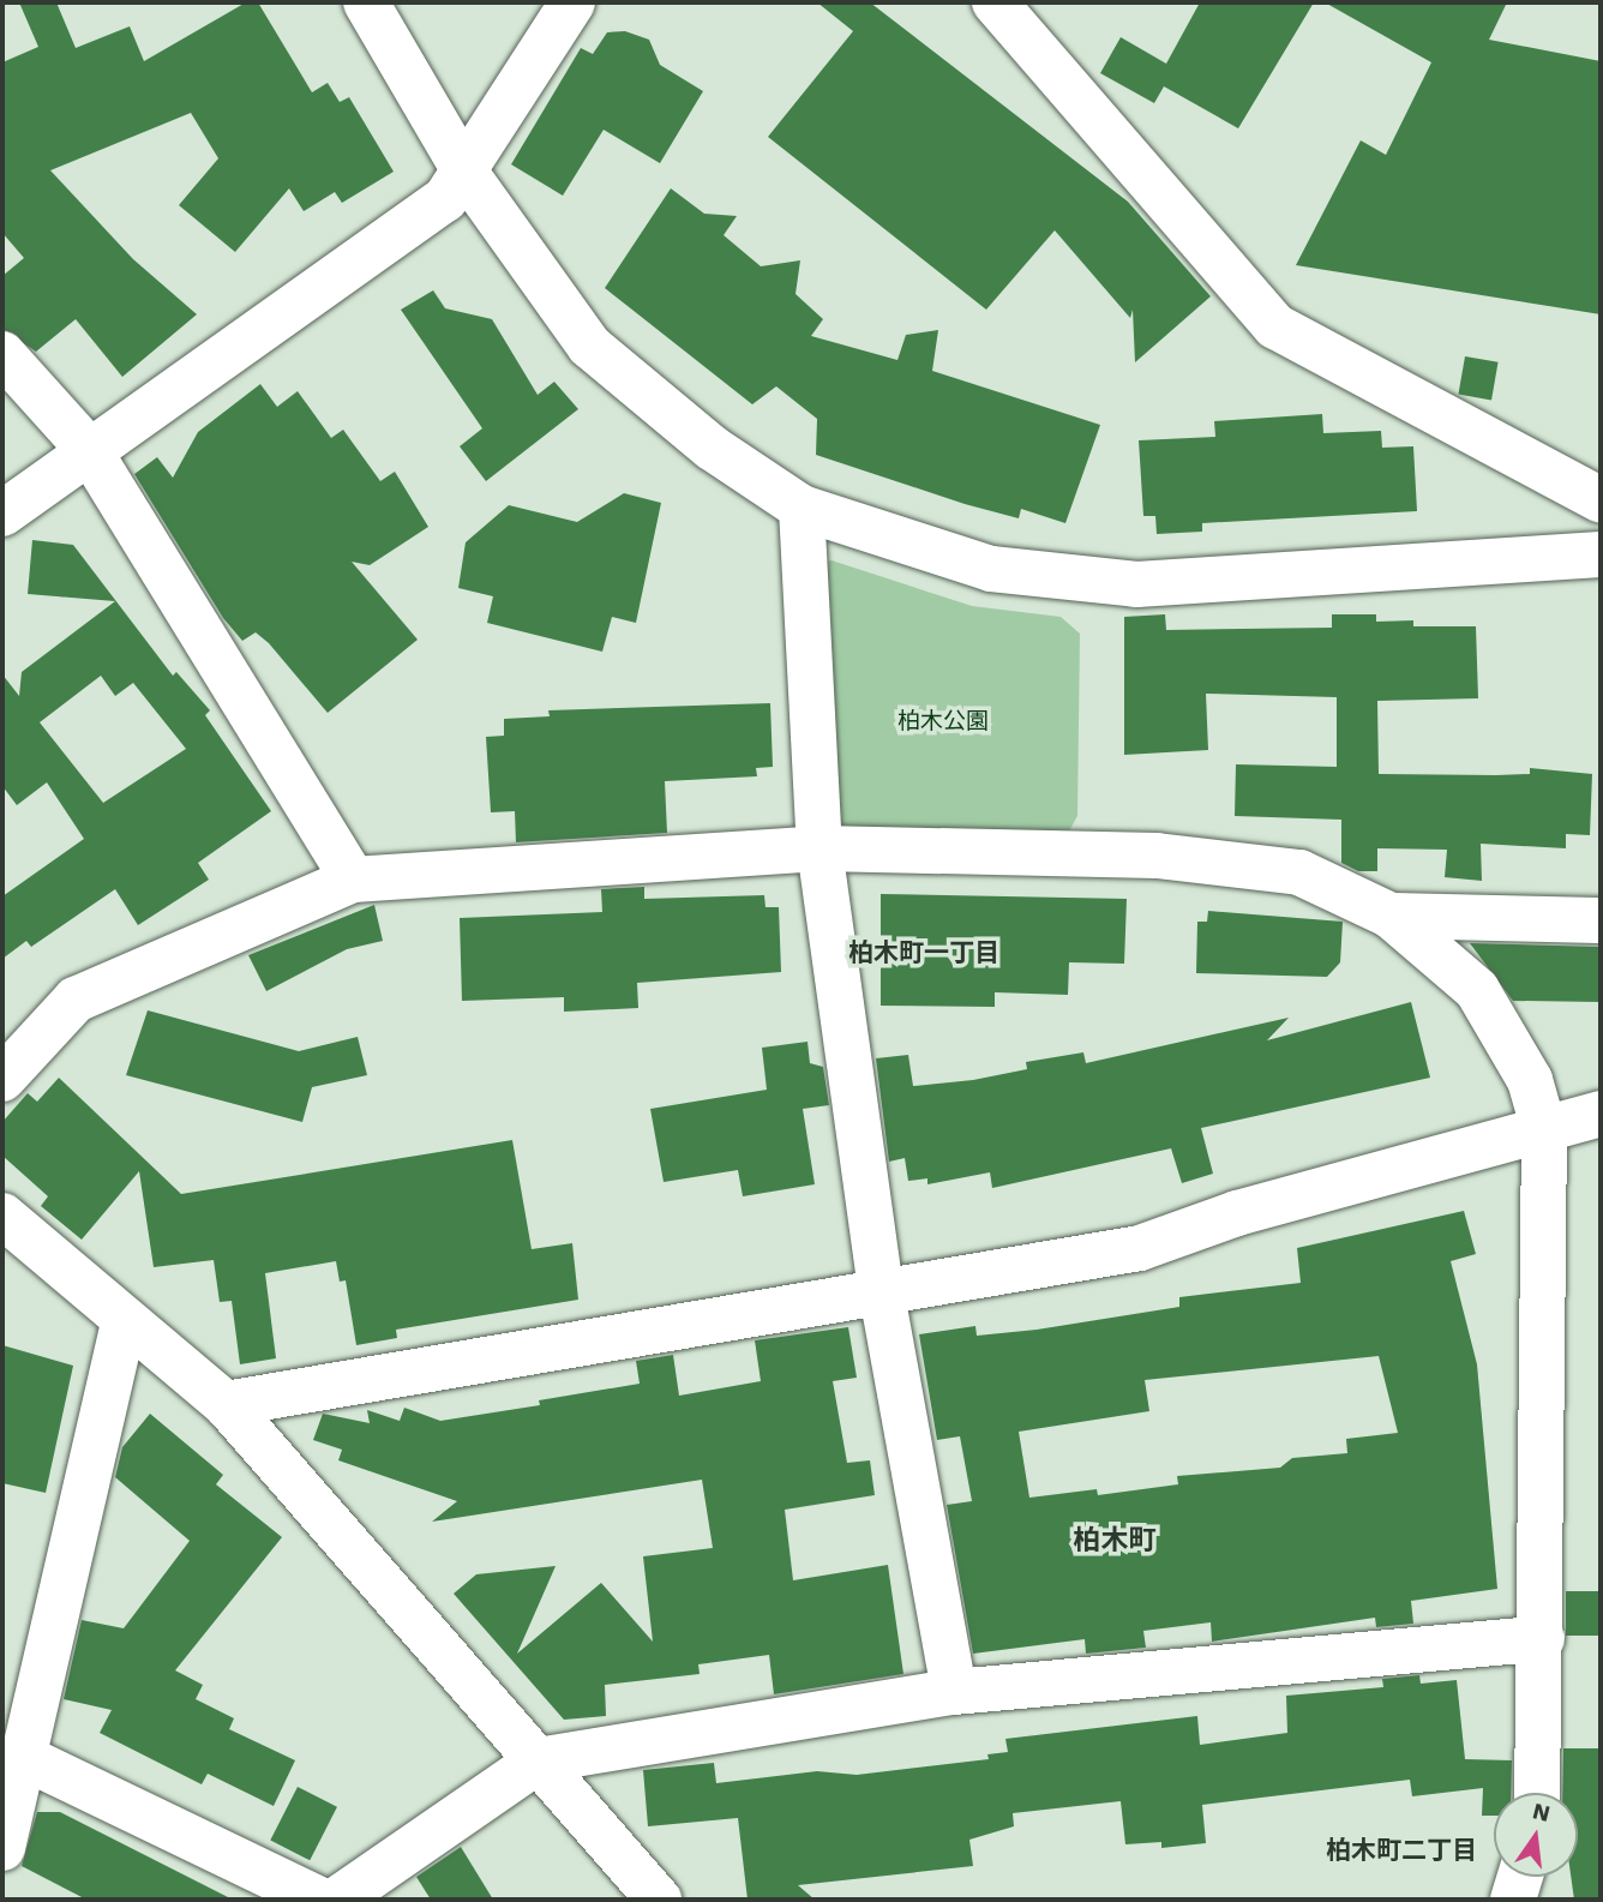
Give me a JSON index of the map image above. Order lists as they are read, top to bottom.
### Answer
{
  "districts": ["柏木町一丁目", "柏木町", "柏木町二丁目"],
  "parks": ["柏木公園"],
  "north": "top"
}
